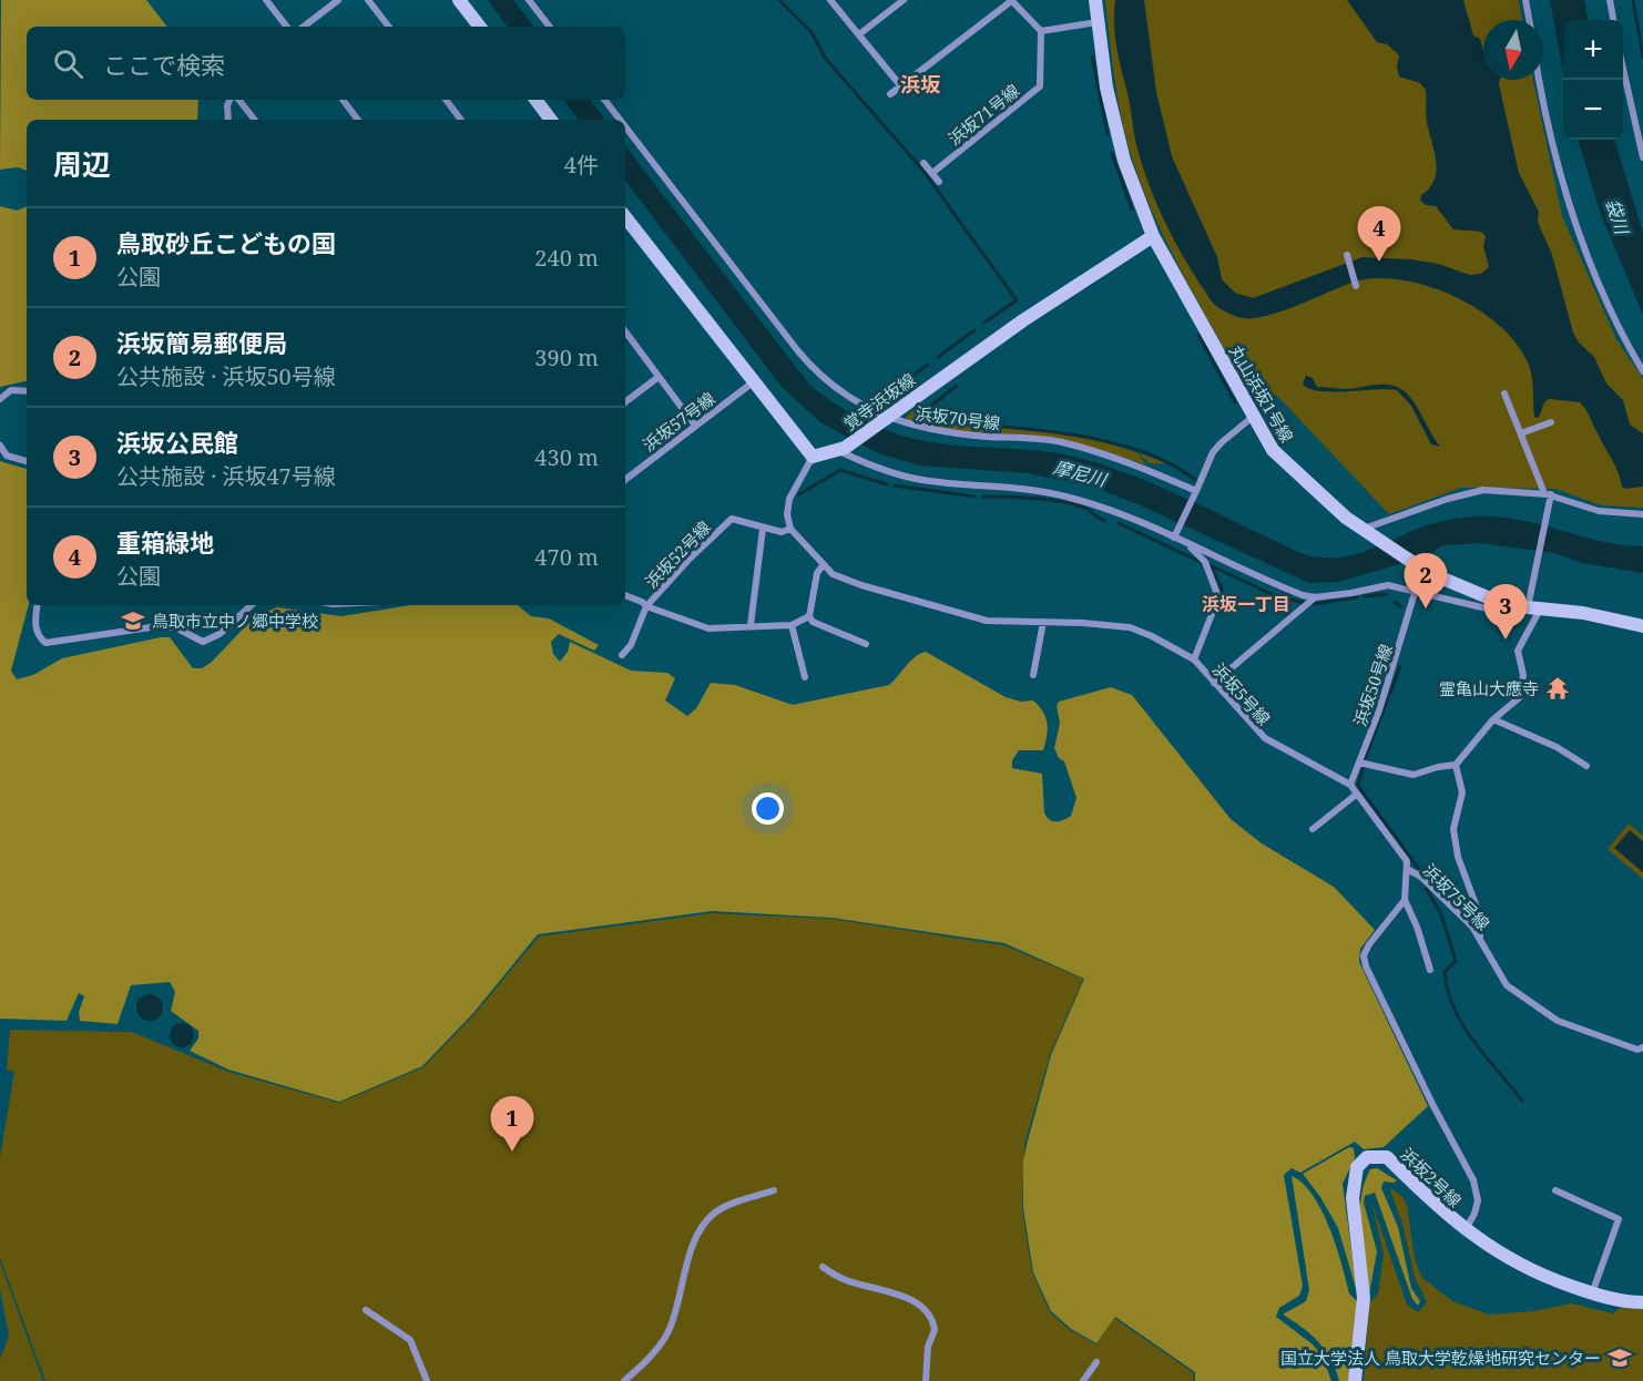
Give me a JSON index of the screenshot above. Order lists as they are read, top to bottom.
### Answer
{
  "streets": {
    "street": [
      "浜坂71号線",
      "丸山浜坂1号線",
      "覚寺浜坂線",
      "浜坂70号線",
      "浜坂57号線",
      "浜坂52号線",
      "浜坂50号線",
      "浜坂5号線",
      "浜坂75号線",
      "浜坂2号線"
    ]
  },
  "crossings": [
    ["丸山浜坂1号線", "覚寺浜坂線"],
    ["丸山浜坂1号線", "浜坂50号線"],
    ["覚寺浜坂線", "浜坂70号線"],
    ["浜坂52号線", "浜坂5号線"],
    ["浜坂50号線", "浜坂5号線"]
  ],
  "districts": ["浜坂", "浜坂一丁目"],
  "water": ["袋川", "摩尼川"],
  "places": {
    "school or university": ["鳥取市立中ノ郷中学校", "国立大学法人 鳥取大学乾燥地研究センター"],
    "temple": ["霊亀山大應寺"]
  },
  "north": "bottom",
  "page": {
    "map_buttons": ["+", "−"],
    "search": "ここで検索",
    "heading": ["周辺", "4件"],
    "pins": [
      "4",
      "2",
      "3",
      "1"
    ],
    "list": [
      {
        "mark": "1",
        "name": "鳥取砂丘こどもの国",
        "note": "公園",
        "value": "240 m"
      },
      {
        "mark": "2",
        "name": "浜坂簡易郵便局",
        "note": "公共施設 · 浜坂50号線",
        "value": "390 m"
      },
      {
        "mark": "3",
        "name": "浜坂公民館",
        "note": "公共施設 · 浜坂47号線",
        "value": "430 m"
      },
      {
        "mark": "4",
        "name": "重箱緑地",
        "note": "公園",
        "value": "470 m"
      }
    ]
  }
}
